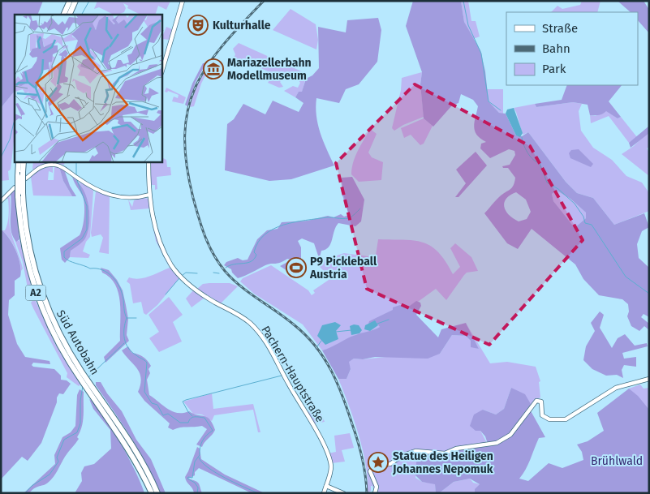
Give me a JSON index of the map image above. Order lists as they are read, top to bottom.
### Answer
{
  "streets": {
    "highway": ["A2", "Süd Autobahn"],
    "main road": ["Pachern-Hauptstraße"]
  },
  "parks": ["Brühlwald"],
  "places": {
    "theatre": ["Kulturhalle"],
    "museum": ["Mariazellerbahn Modellmuseum"],
    "sports": ["P9 Pickleball Austria"],
    "place": ["Statue des Heiligen Johannes Nepomuk"]
  },
  "legend": ["Straße", "Bahn", "Park"]
}
